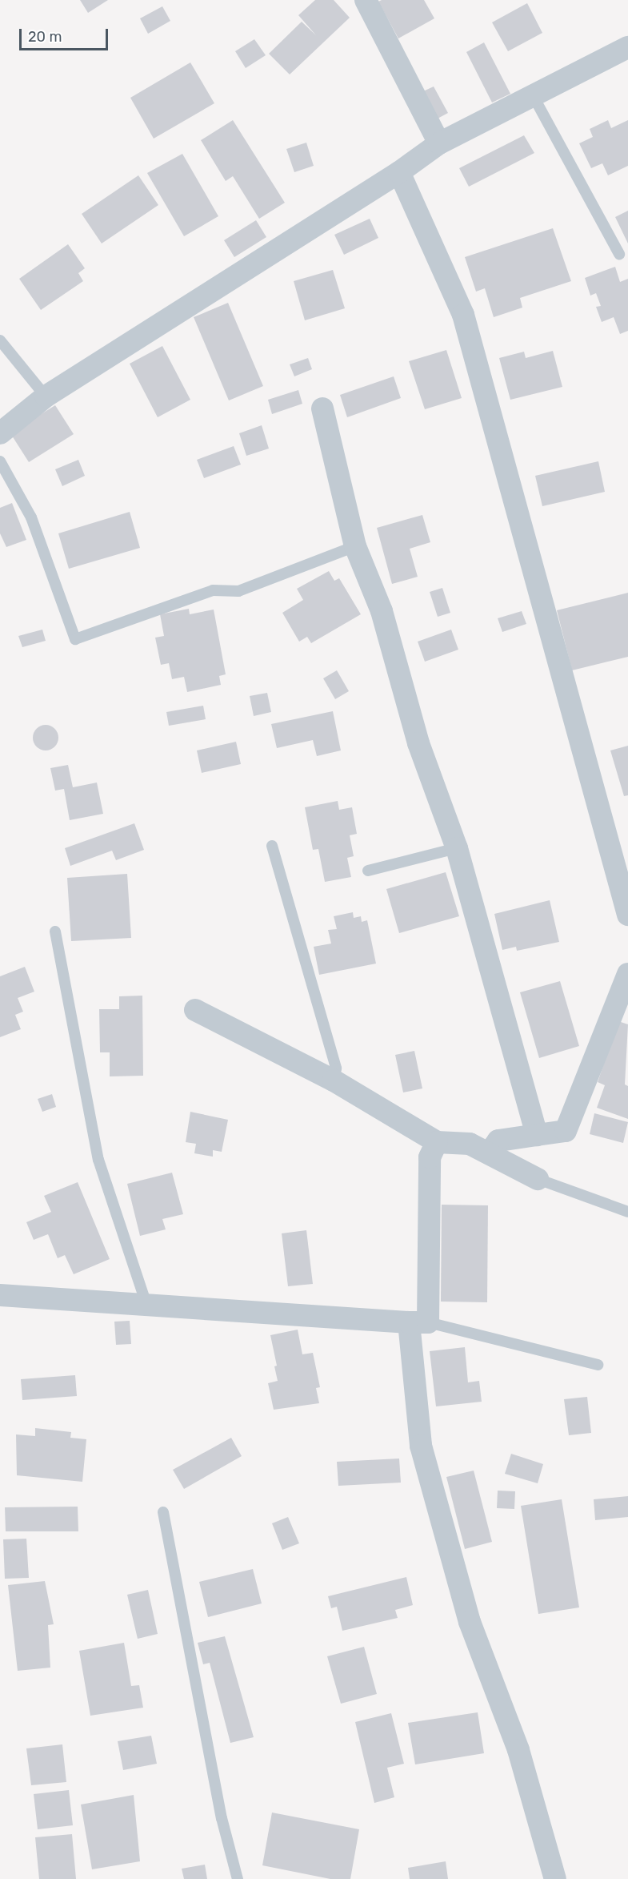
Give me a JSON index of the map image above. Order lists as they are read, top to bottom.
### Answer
{
  "scale_bar": "20 m"
}
